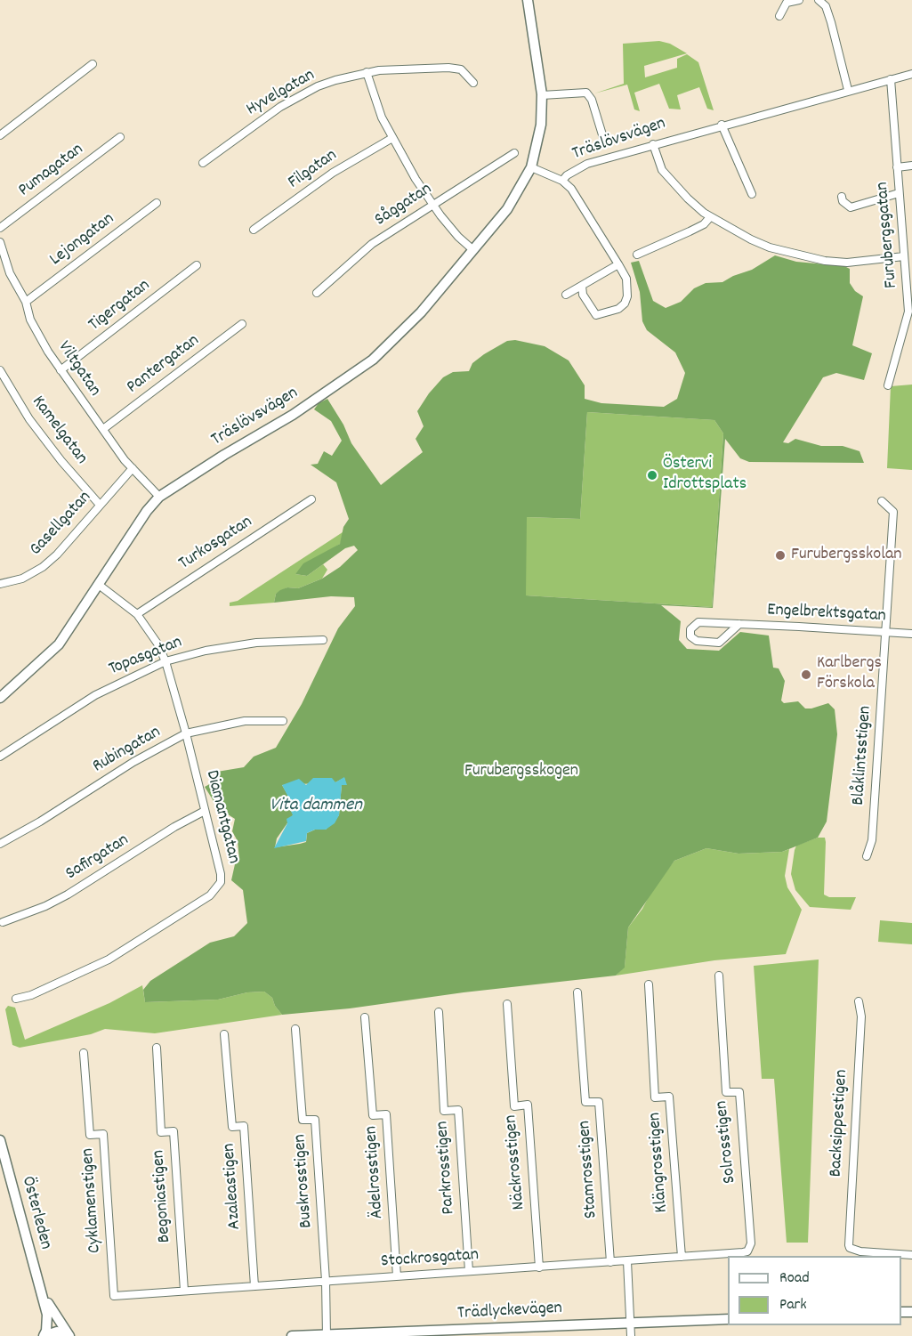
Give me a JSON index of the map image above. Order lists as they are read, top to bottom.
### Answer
{
  "streets": {
    "street": [
      "Hyvelgatan",
      "Träslövsvägen",
      "Filgatan",
      "Pumagatan",
      "Såggatan",
      "Furubergsgatan",
      "Lejongatan",
      "Tigergatan",
      "Pantergatan",
      "Viltgatan",
      "Kamelgatan",
      "Gasellgatan",
      "Turkosgatan",
      "Engelbrektsgatan",
      "Topasgatan",
      "Rubingatan",
      "Blåklintsstigen",
      "Diamantgatan",
      "Safirgatan",
      "Backsippestigen",
      "Solrosstigen",
      "Näckrosstigen",
      "Klängrosstigen",
      "Parkrosstigen",
      "Stamrosstigen",
      "Ädelrosstigen",
      "Buskrosstigen",
      "Azaleastigen",
      "Begoniastigen",
      "Cyklamenstigen",
      "Österleden",
      "Stockrosgatan",
      "Trädlyckevägen"
    ]
  },
  "crossings": [
    ["Träslövsvägen", "Furubergsgatan"],
    ["Träslövsvägen", "Viltgatan"],
    ["Träslövsvägen", "Diamantgatan"],
    ["Lejongatan", "Viltgatan"],
    ["Tigergatan", "Viltgatan"],
    ["Pantergatan", "Viltgatan"],
    ["Viltgatan", "Gasellgatan"],
    ["Kamelgatan", "Gasellgatan"],
    ["Turkosgatan", "Diamantgatan"],
    ["Engelbrektsgatan", "Blåklintsstigen"],
    ["Topasgatan", "Diamantgatan"],
    ["Rubingatan", "Diamantgatan"],
    ["Diamantgatan", "Safirgatan"],
    ["Solrosstigen", "Stockrosgatan"],
    ["Näckrosstigen", "Stockrosgatan"],
    ["Klängrosstigen", "Stockrosgatan"],
    ["Parkrosstigen", "Stockrosgatan"],
    ["Stamrosstigen", "Stockrosgatan"],
    ["Ädelrosstigen", "Stockrosgatan"],
    ["Buskrosstigen", "Stockrosgatan"],
    ["Azaleastigen", "Stockrosgatan"],
    ["Begoniastigen", "Stockrosgatan"],
    ["Cyklamenstigen", "Stockrosgatan"]
  ],
  "water": ["Vita dammen"],
  "parks": ["Furubergsskogen"],
  "places": ["Östervi Idrottsplats", "Furubergsskolan", "Karlbergs Förskola"],
  "legend": ["Road", "Park"]
}
